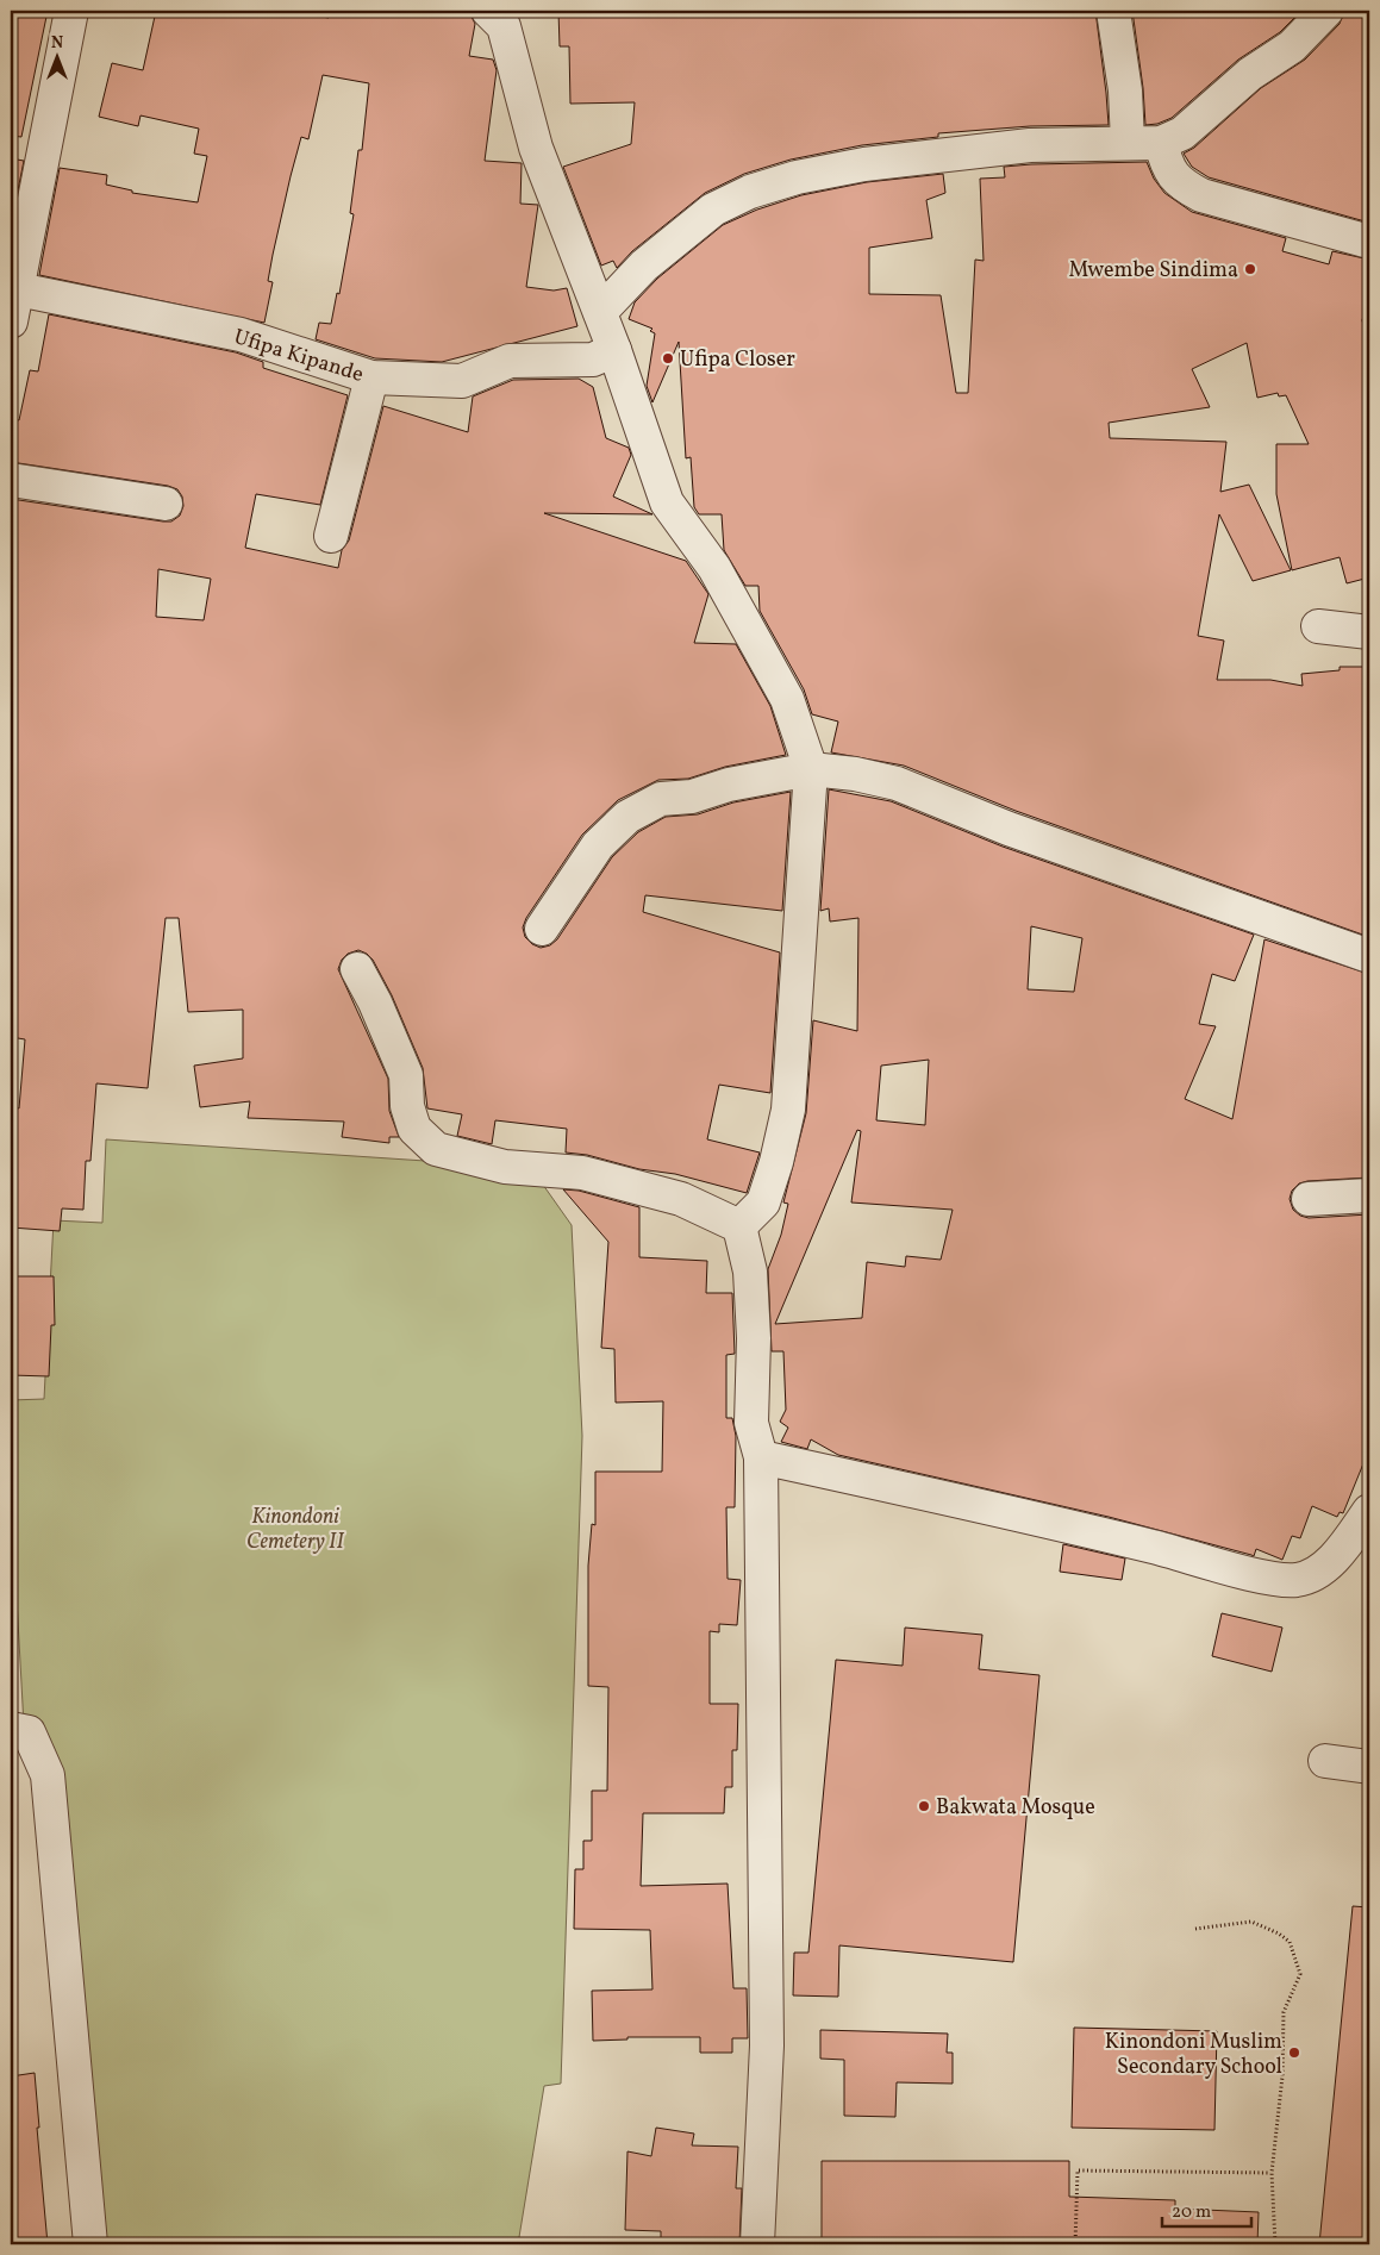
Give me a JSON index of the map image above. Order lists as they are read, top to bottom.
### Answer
{
  "streets": {
    "street": ["Ufipa Kipande"]
  },
  "parks": ["Kinondoni Cemetery II"],
  "places": [
    "Mwembe Sindima",
    "Ufipa Closer",
    "Bakwata Mosque",
    "Kinondoni Muslim Secondary School"
  ],
  "scale_bar": "20 m",
  "north": "top"
}
